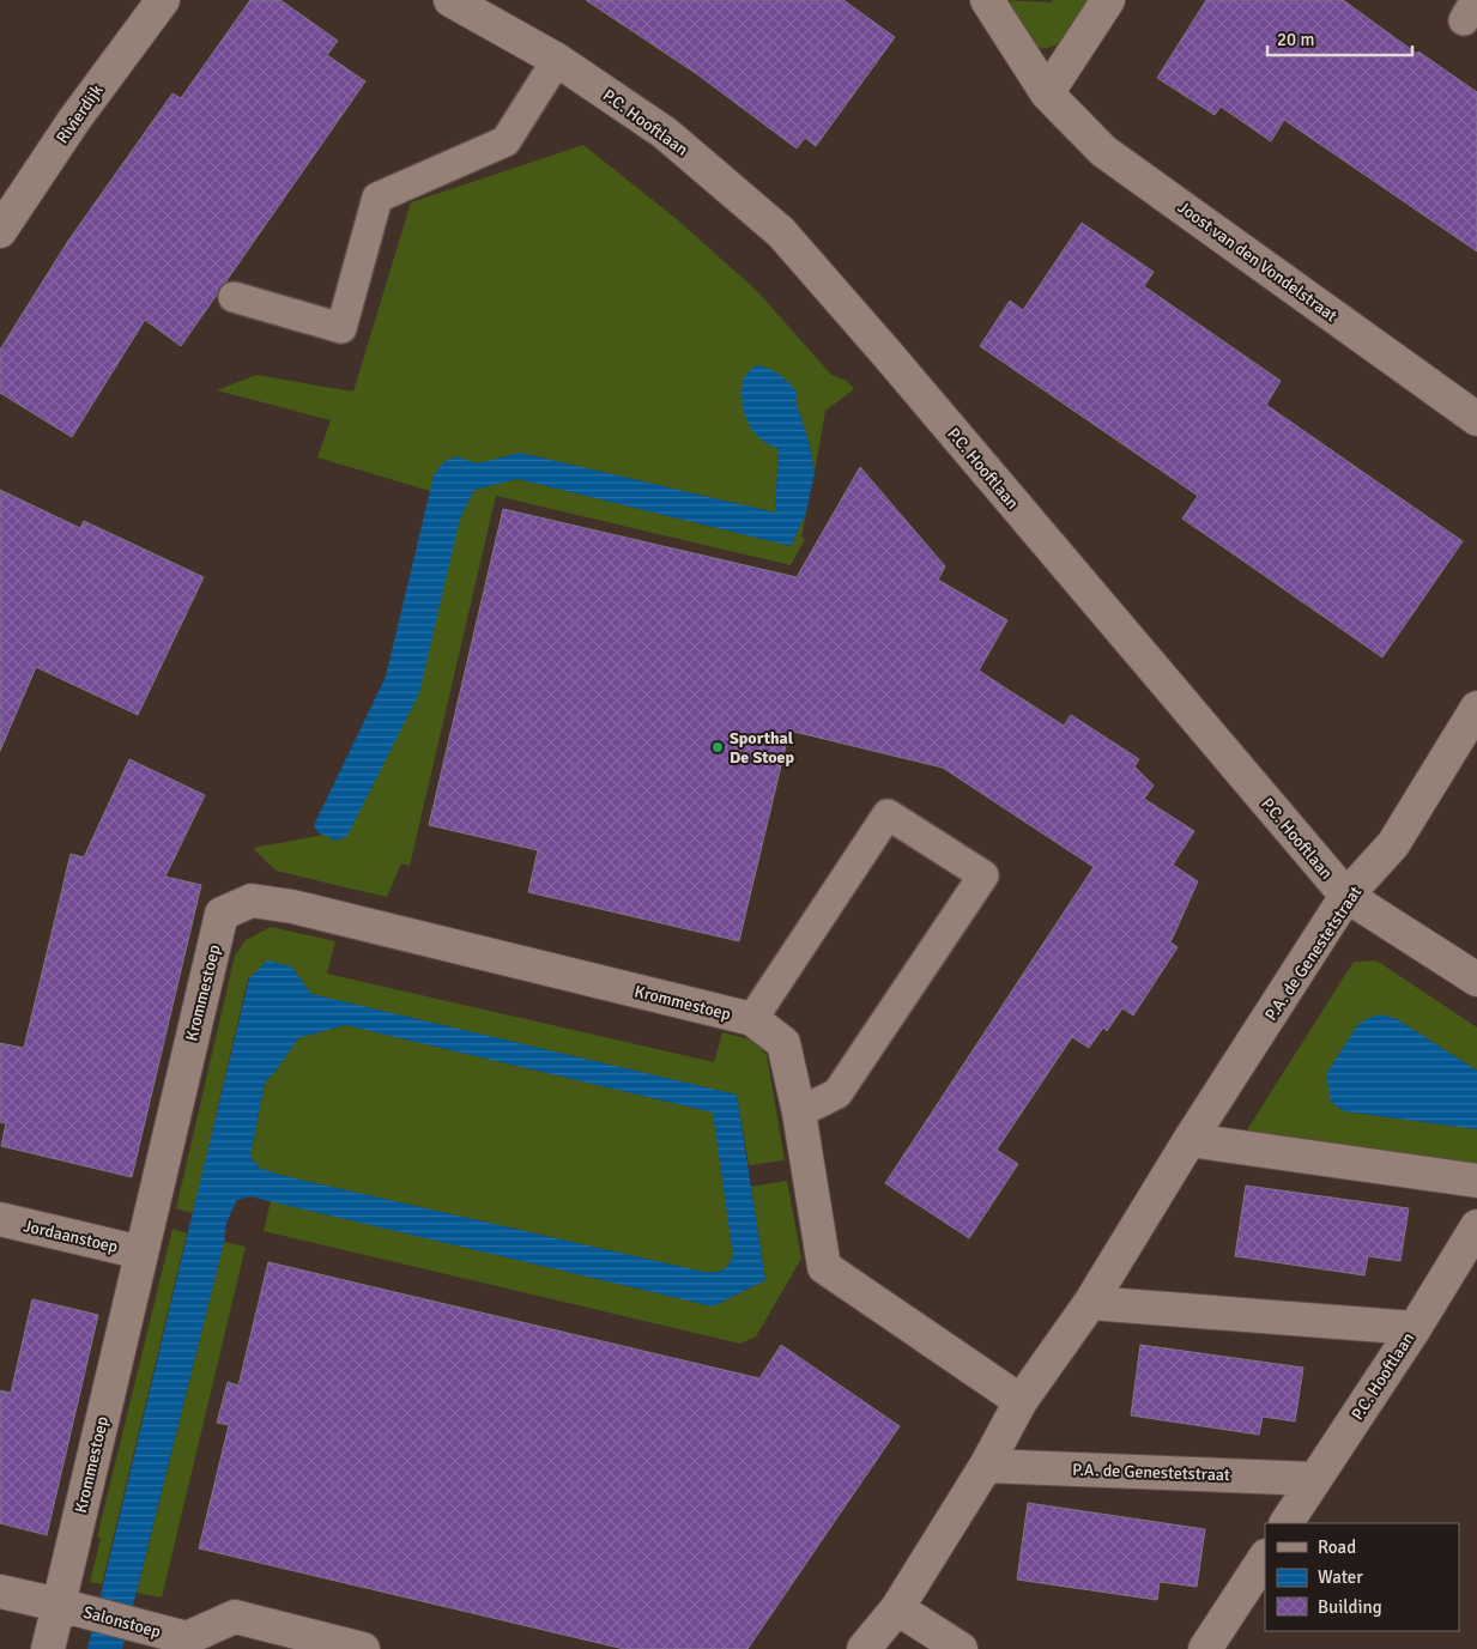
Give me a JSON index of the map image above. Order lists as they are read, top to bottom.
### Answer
{
  "streets": {
    "street": [
      "Rivierdijk",
      "P.C. Hooftlaan",
      "Joost van den Vondelstraat",
      "P.A. de Genestetstraat",
      "Krommestoep",
      "Jordaanstoep",
      "Salonstoep"
    ]
  },
  "crossings": [
    ["P.C. Hooftlaan", "P.A. de Genestetstraat"],
    ["P.A. de Genestetstraat", "Krommestoep"],
    ["Krommestoep", "Jordaanstoep"],
    ["Krommestoep", "Salonstoep"]
  ],
  "places": ["Sporthal De Stoep"],
  "legend": ["Road", "Water", "Building"],
  "scale_bar": "20 m"
}
